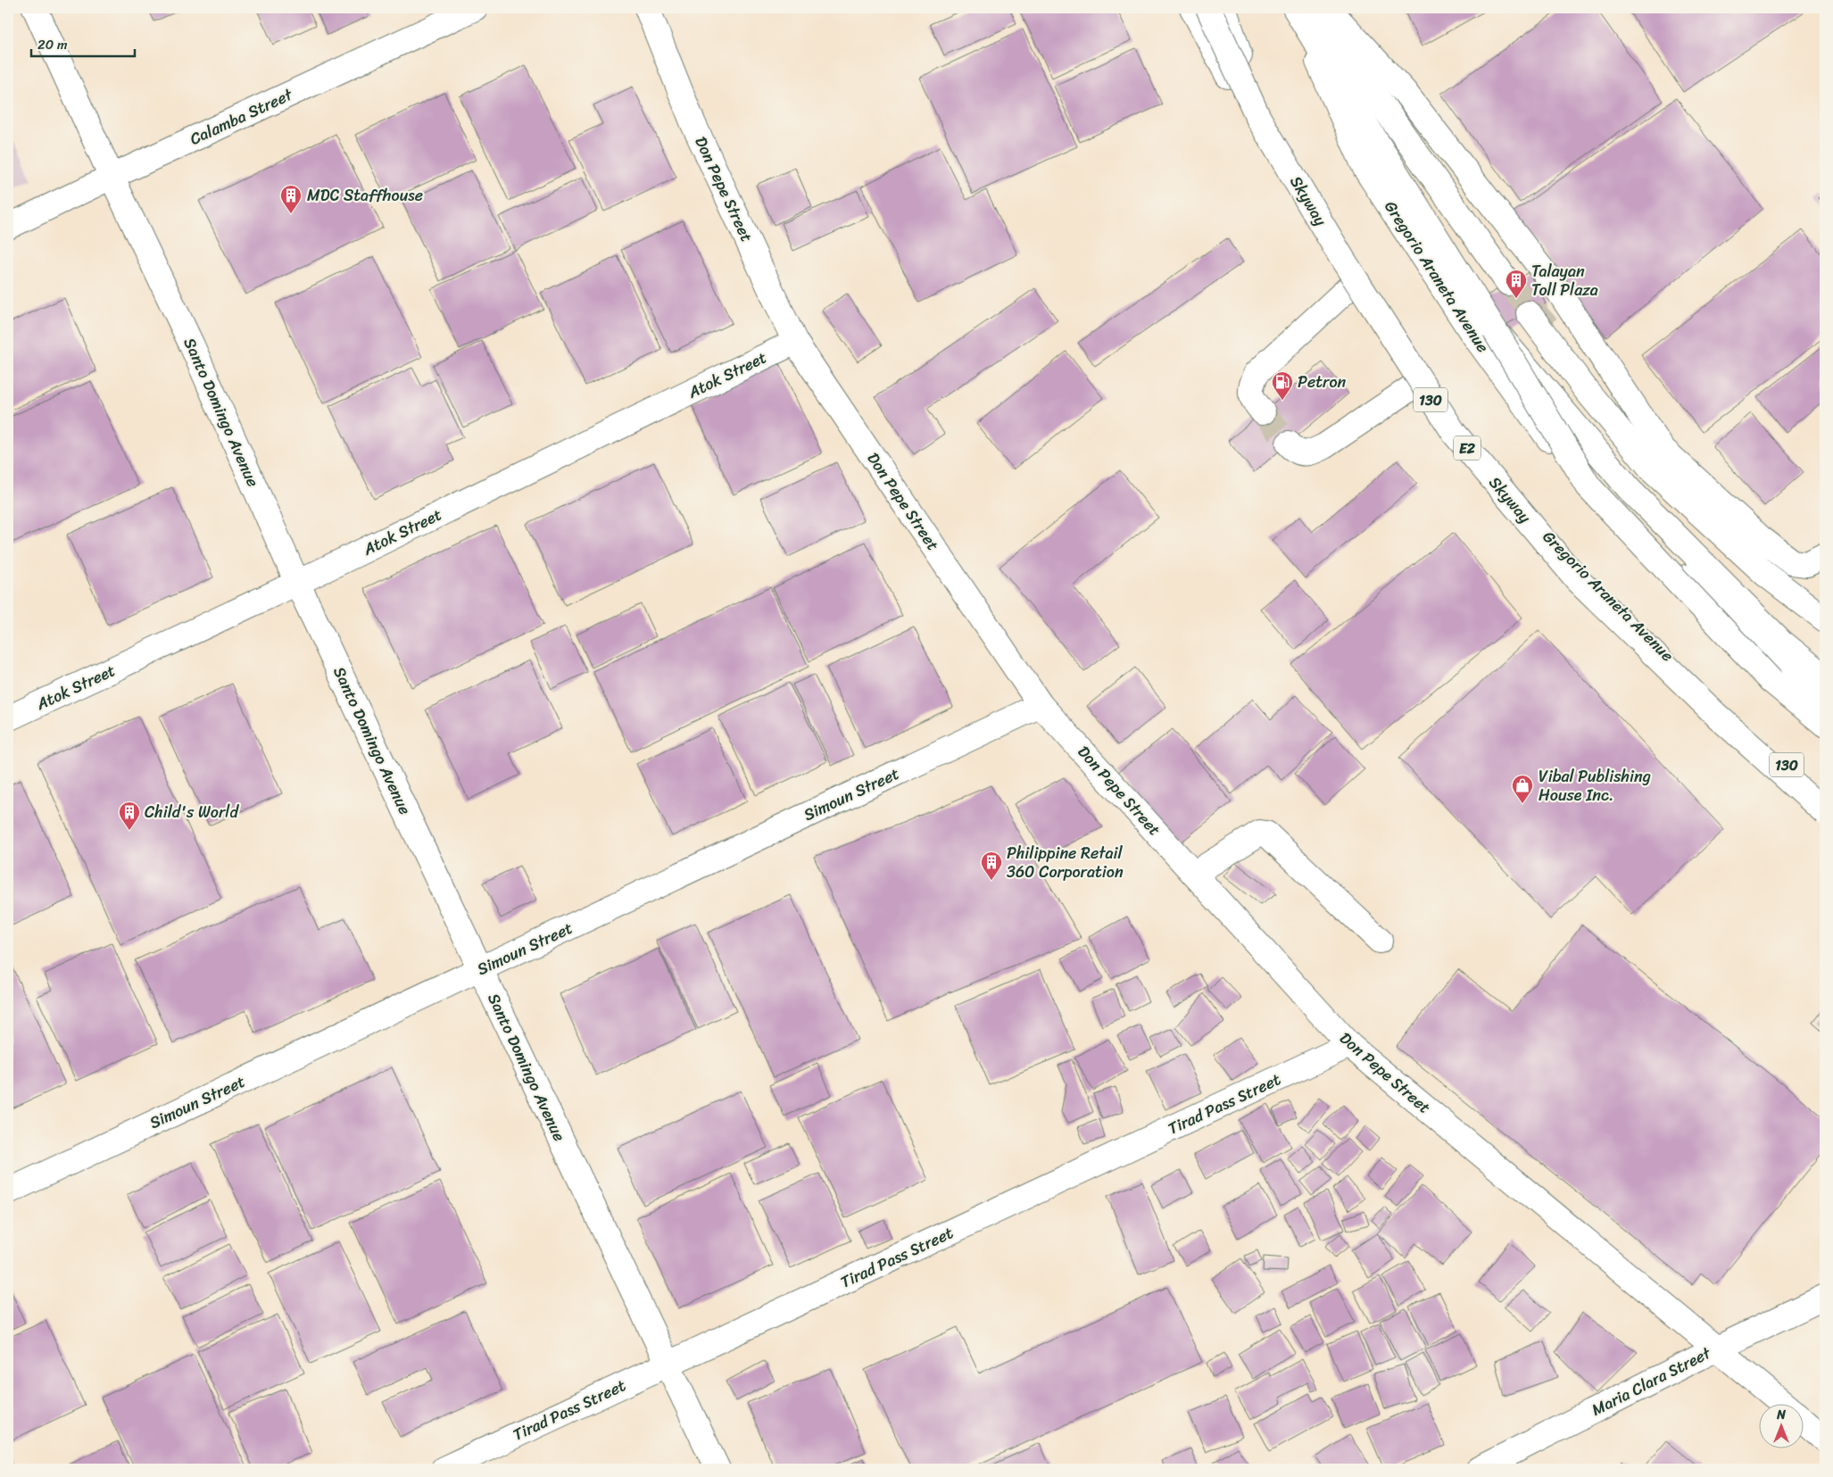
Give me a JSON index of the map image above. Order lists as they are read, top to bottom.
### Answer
{
  "streets": {
    "main road": [
      "Calamba Street",
      "Don Pepe Street",
      "Skyway",
      "Gregorio Araneta Avenue",
      "Atok Street",
      "130",
      "Santo Domingo Avenue",
      "E2",
      "Simoun Street",
      "Tirad Pass Street",
      "Maria Clara Street"
    ]
  },
  "crossings": [
    ["Calamba Street", "Santo Domingo Avenue"],
    ["Don Pepe Street", "Atok Street"],
    ["Don Pepe Street", "Simoun Street"],
    ["Don Pepe Street", "Tirad Pass Street"],
    ["Don Pepe Street", "Maria Clara Street"],
    ["Atok Street", "Santo Domingo Avenue"],
    ["Santo Domingo Avenue", "Simoun Street"],
    ["Santo Domingo Avenue", "Tirad Pass Street"]
  ],
  "places": {
    "building": [
      "MDC Staffhouse",
      "Talayan Toll Plaza",
      "Child's World",
      "Philippine Retail 360 Corporation"
    ],
    "fuel station": ["Petron"],
    "shop": ["Vibal Publishing House Inc."]
  },
  "scale_bar": "20 m",
  "north": "top"
}
